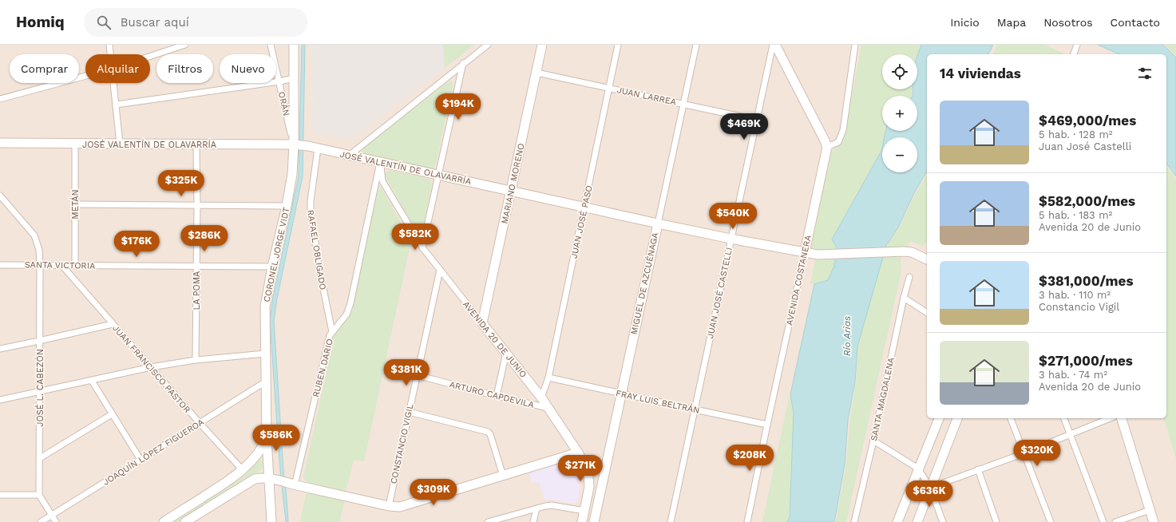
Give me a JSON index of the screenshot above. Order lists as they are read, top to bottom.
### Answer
{
  "streets": {
    "main road": [
      "JOSÉ VALENTÍN DE OLAVARRÍA",
      "MARIANO MORENO",
      "CORONEL JORGE VIDT",
      "AVENIDA COSTANERA",
      "MIGUEL DE AZCUÉNAGA",
      "AVENIDA 20 DE JUNIO"
    ],
    "street": [
      "JUAN LARREA",
      "ORÁN",
      "METÁN",
      "JUAN JOSÉ PASO",
      "RAFAEL OBLIGADO",
      "SANTA VICTORIA",
      "LA POMA",
      "JUAN JOSÉ CASTELLI",
      "RUBEN DARIO",
      "JUAN FRANCISCO PASTOR",
      "JOSÉ L. CABEZÓN",
      "ARTURO CAPDEVILA",
      "SANTA MAGDALENA",
      "FRAY LUIS BELTRÁN",
      "CONSTANCIO VIGIL",
      "JOAQUÍN LÓPEZ FIGUEROA"
    ]
  },
  "crossings": [
    ["JUAN LARREA", "MARIANO MORENO"],
    ["JUAN LARREA", "JUAN JOSÉ PASO"],
    ["JUAN LARREA", "MIGUEL DE AZCUÉNAGA"],
    ["JUAN LARREA", "JUAN JOSÉ CASTELLI"],
    ["ORÁN", "JOSÉ VALENTÍN DE OLAVARRÍA"],
    ["ORÁN", "CORONEL JORGE VIDT"],
    ["JOSÉ VALENTÍN DE OLAVARRÍA", "MARIANO MORENO"],
    ["JOSÉ VALENTÍN DE OLAVARRÍA", "METÁN"],
    ["JOSÉ VALENTÍN DE OLAVARRÍA", "JUAN JOSÉ PASO"],
    ["JOSÉ VALENTÍN DE OLAVARRÍA", "RAFAEL OBLIGADO"],
    ["JOSÉ VALENTÍN DE OLAVARRÍA", "CORONEL JORGE VIDT"],
    ["JOSÉ VALENTÍN DE OLAVARRÍA", "AVENIDA COSTANERA"],
    ["JOSÉ VALENTÍN DE OLAVARRÍA", "MIGUEL DE AZCUÉNAGA"],
    ["JOSÉ VALENTÍN DE OLAVARRÍA", "LA POMA"],
    ["JOSÉ VALENTÍN DE OLAVARRÍA", "JUAN JOSÉ CASTELLI"],
    ["JOSÉ VALENTÍN DE OLAVARRÍA", "AVENIDA 20 DE JUNIO"],
    ["JOSÉ VALENTÍN DE OLAVARRÍA", "RUBEN DARIO"],
    ["MARIANO MORENO", "AVENIDA 20 DE JUNIO"],
    ["METÁN", "SANTA VICTORIA"],
    ["JUAN JOSÉ PASO", "AVENIDA 20 DE JUNIO"],
    ["JUAN JOSÉ PASO", "FRAY LUIS BELTRÁN"],
    ["RAFAEL OBLIGADO", "RUBEN DARIO"],
    ["CORONEL JORGE VIDT", "SANTA VICTORIA"],
    ["CORONEL JORGE VIDT", "JOAQUÍN LÓPEZ FIGUEROA"],
    ["SANTA VICTORIA", "LA POMA"],
    ["SANTA VICTORIA", "JUAN FRANCISCO PASTOR"],
    ["SANTA VICTORIA", "JOSÉ L. CABEZÓN"],
    ["AVENIDA COSTANERA", "FRAY LUIS BELTRÁN"],
    ["MIGUEL DE AZCUÉNAGA", "FRAY LUIS BELTRÁN"],
    ["JUAN JOSÉ CASTELLI", "FRAY LUIS BELTRÁN"],
    ["AVENIDA 20 DE JUNIO", "RUBEN DARIO"],
    ["AVENIDA 20 DE JUNIO", "ARTURO CAPDEVILA"],
    ["AVENIDA 20 DE JUNIO", "CONSTANCIO VIGIL"],
    ["JUAN FRANCISCO PASTOR", "JOAQUÍN LÓPEZ FIGUEROA"],
    ["ARTURO CAPDEVILA", "CONSTANCIO VIGIL"]
  ],
  "water": ["Río Arias"],
  "page": {
    "header": "Homiq",
    "search": "Buscar aquí",
    "nav": [
      "Inicio",
      "Mapa",
      "Nosotros",
      "Contacto"
    ],
    "map_buttons": ["+", "−"],
    "chip": [
      "Comprar",
      "Alquilar",
      "Filtros",
      "Nuevo"
    ],
    "heading": "14 viviendas",
    "list": [
      {
        "name": "$469,000/mes",
        "note": "5 hab. · 128 m² · Juan José Castelli"
      },
      {
        "name": "$582,000/mes",
        "note": "5 hab. · 183 m² · Avenida 20 de Junio"
      },
      {
        "name": "$381,000/mes",
        "note": "3 hab. · 110 m² · Constancio Vigil"
      },
      {
        "name": "$271,000/mes",
        "note": "3 hab. · 74 m² · Avenida 20 de Junio"
      }
    ],
    "price": [
      "$194K",
      "$469K",
      "$325K",
      "$540K",
      "$582K",
      "$286K",
      "$176K",
      "$381K",
      "$586K",
      "$320K",
      "$208K",
      "$271K",
      "$309K",
      "$636K"
    ]
  }
}
